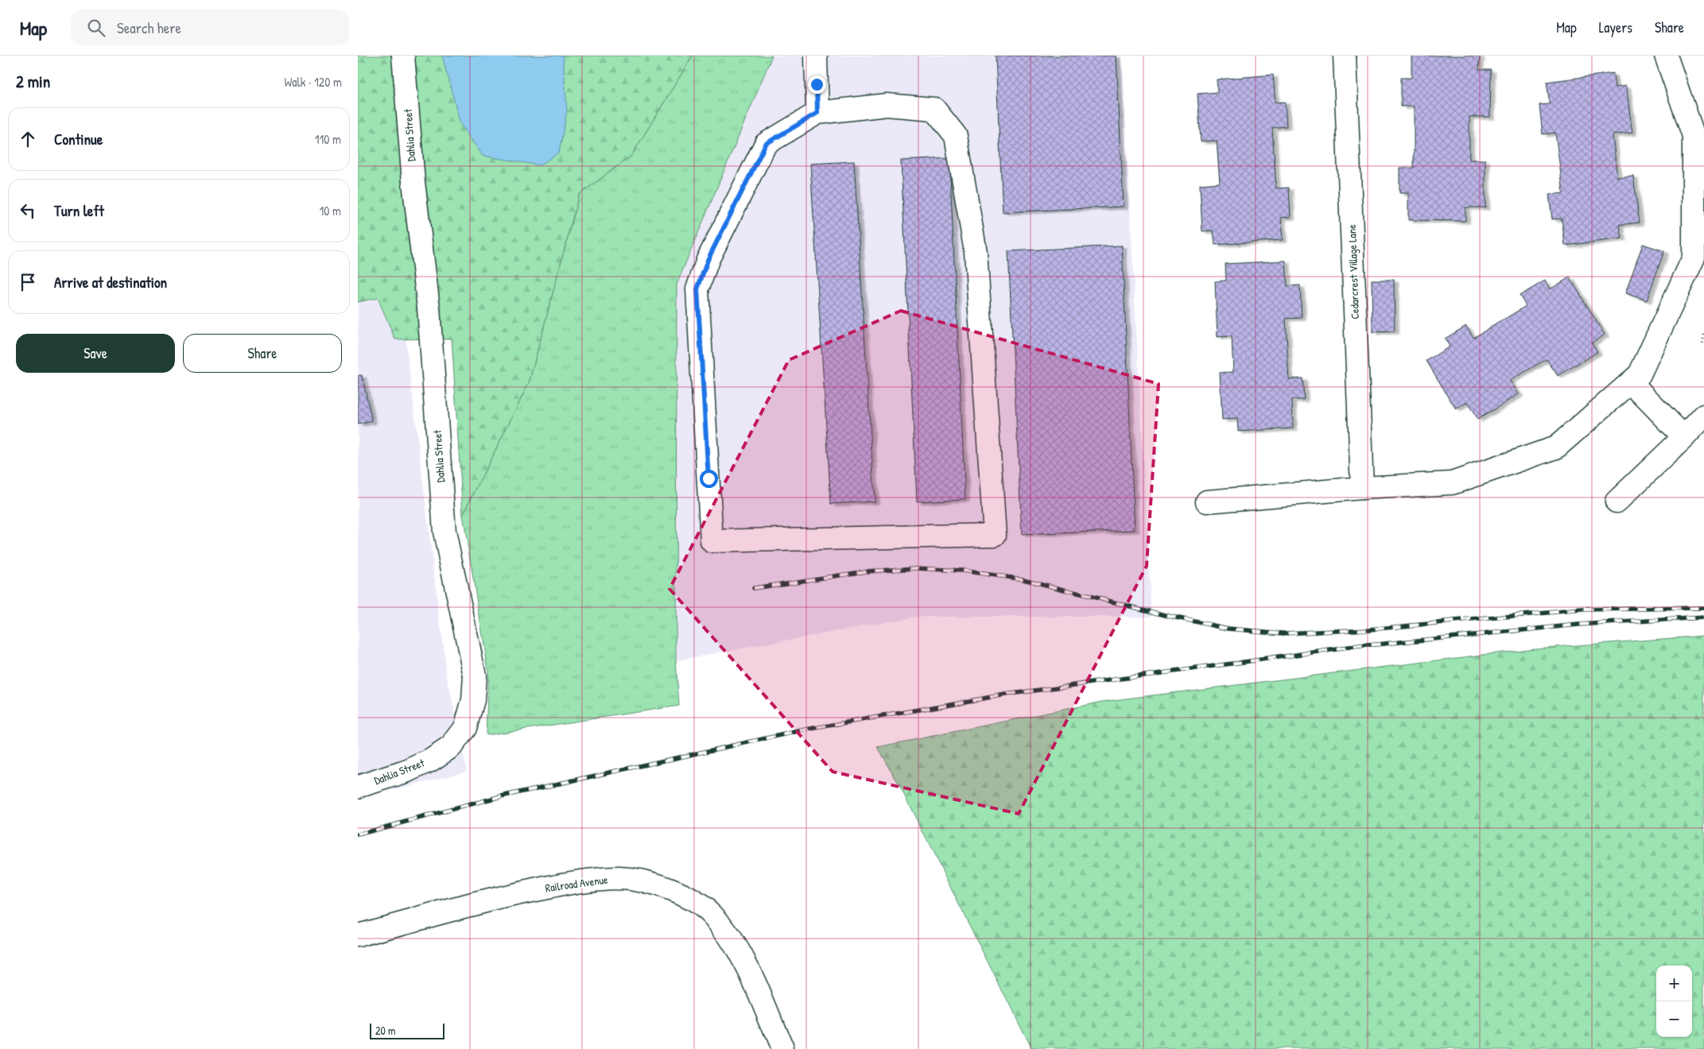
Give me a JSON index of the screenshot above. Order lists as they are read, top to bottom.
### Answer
{
  "streets": {
    "street": ["Dahlia Street", "Cedarcrest Village Lane", "Railroad Avenue"]
  },
  "scale_bar": "20 m",
  "page": {
    "header": "Map",
    "search": "Search here",
    "nav": ["Map", "Layers", "Share"],
    "heading": ["2 min", "Walk · 120 m"],
    "list": [
      ["Continue", "110 m"],
      ["Turn left", "10 m"],
      "Arrive at destination"
    ],
    "buttons": ["Save", "Share"],
    "map_buttons": ["+", "−"],
    "scale": "20 m"
  }
}
